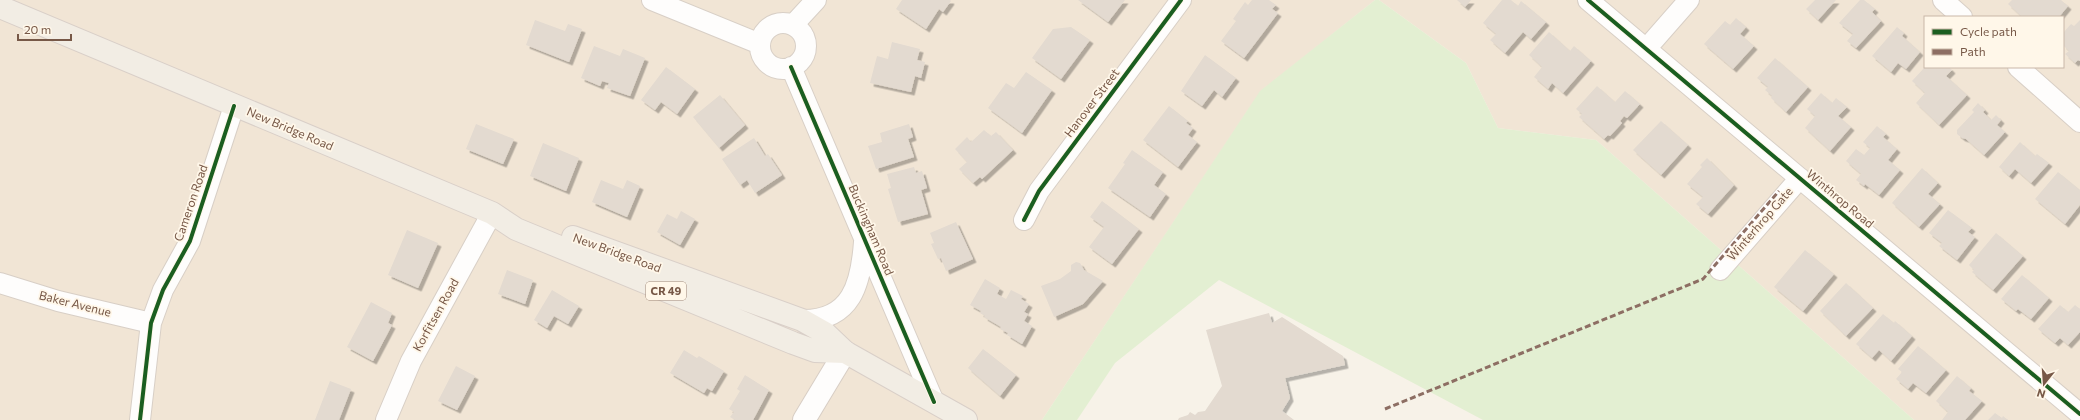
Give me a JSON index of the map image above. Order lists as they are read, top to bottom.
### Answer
{
  "streets": {
    "main road": ["New Bridge Road", "CR 49"],
    "street": [
      "Hanover Street",
      "Winthrop Road",
      "Cameron Road",
      "Winterhrop Gate",
      "Buckingham Road",
      "Baker Avenue",
      "Korfitsen Road"
    ]
  },
  "crossings": [
    ["New Bridge Road", "Cameron Road"],
    ["New Bridge Road", "Buckingham Road"],
    ["New Bridge Road", "CR 49"],
    ["New Bridge Road", "Korfitsen Road"],
    ["Winthrop Road", "Winterhrop Gate"],
    ["Cameron Road", "Baker Avenue"],
    ["Buckingham Road", "CR 49"]
  ],
  "legend": ["Cycle path", "Path"],
  "scale_bar": "20 m",
  "north": "bottom"
}
